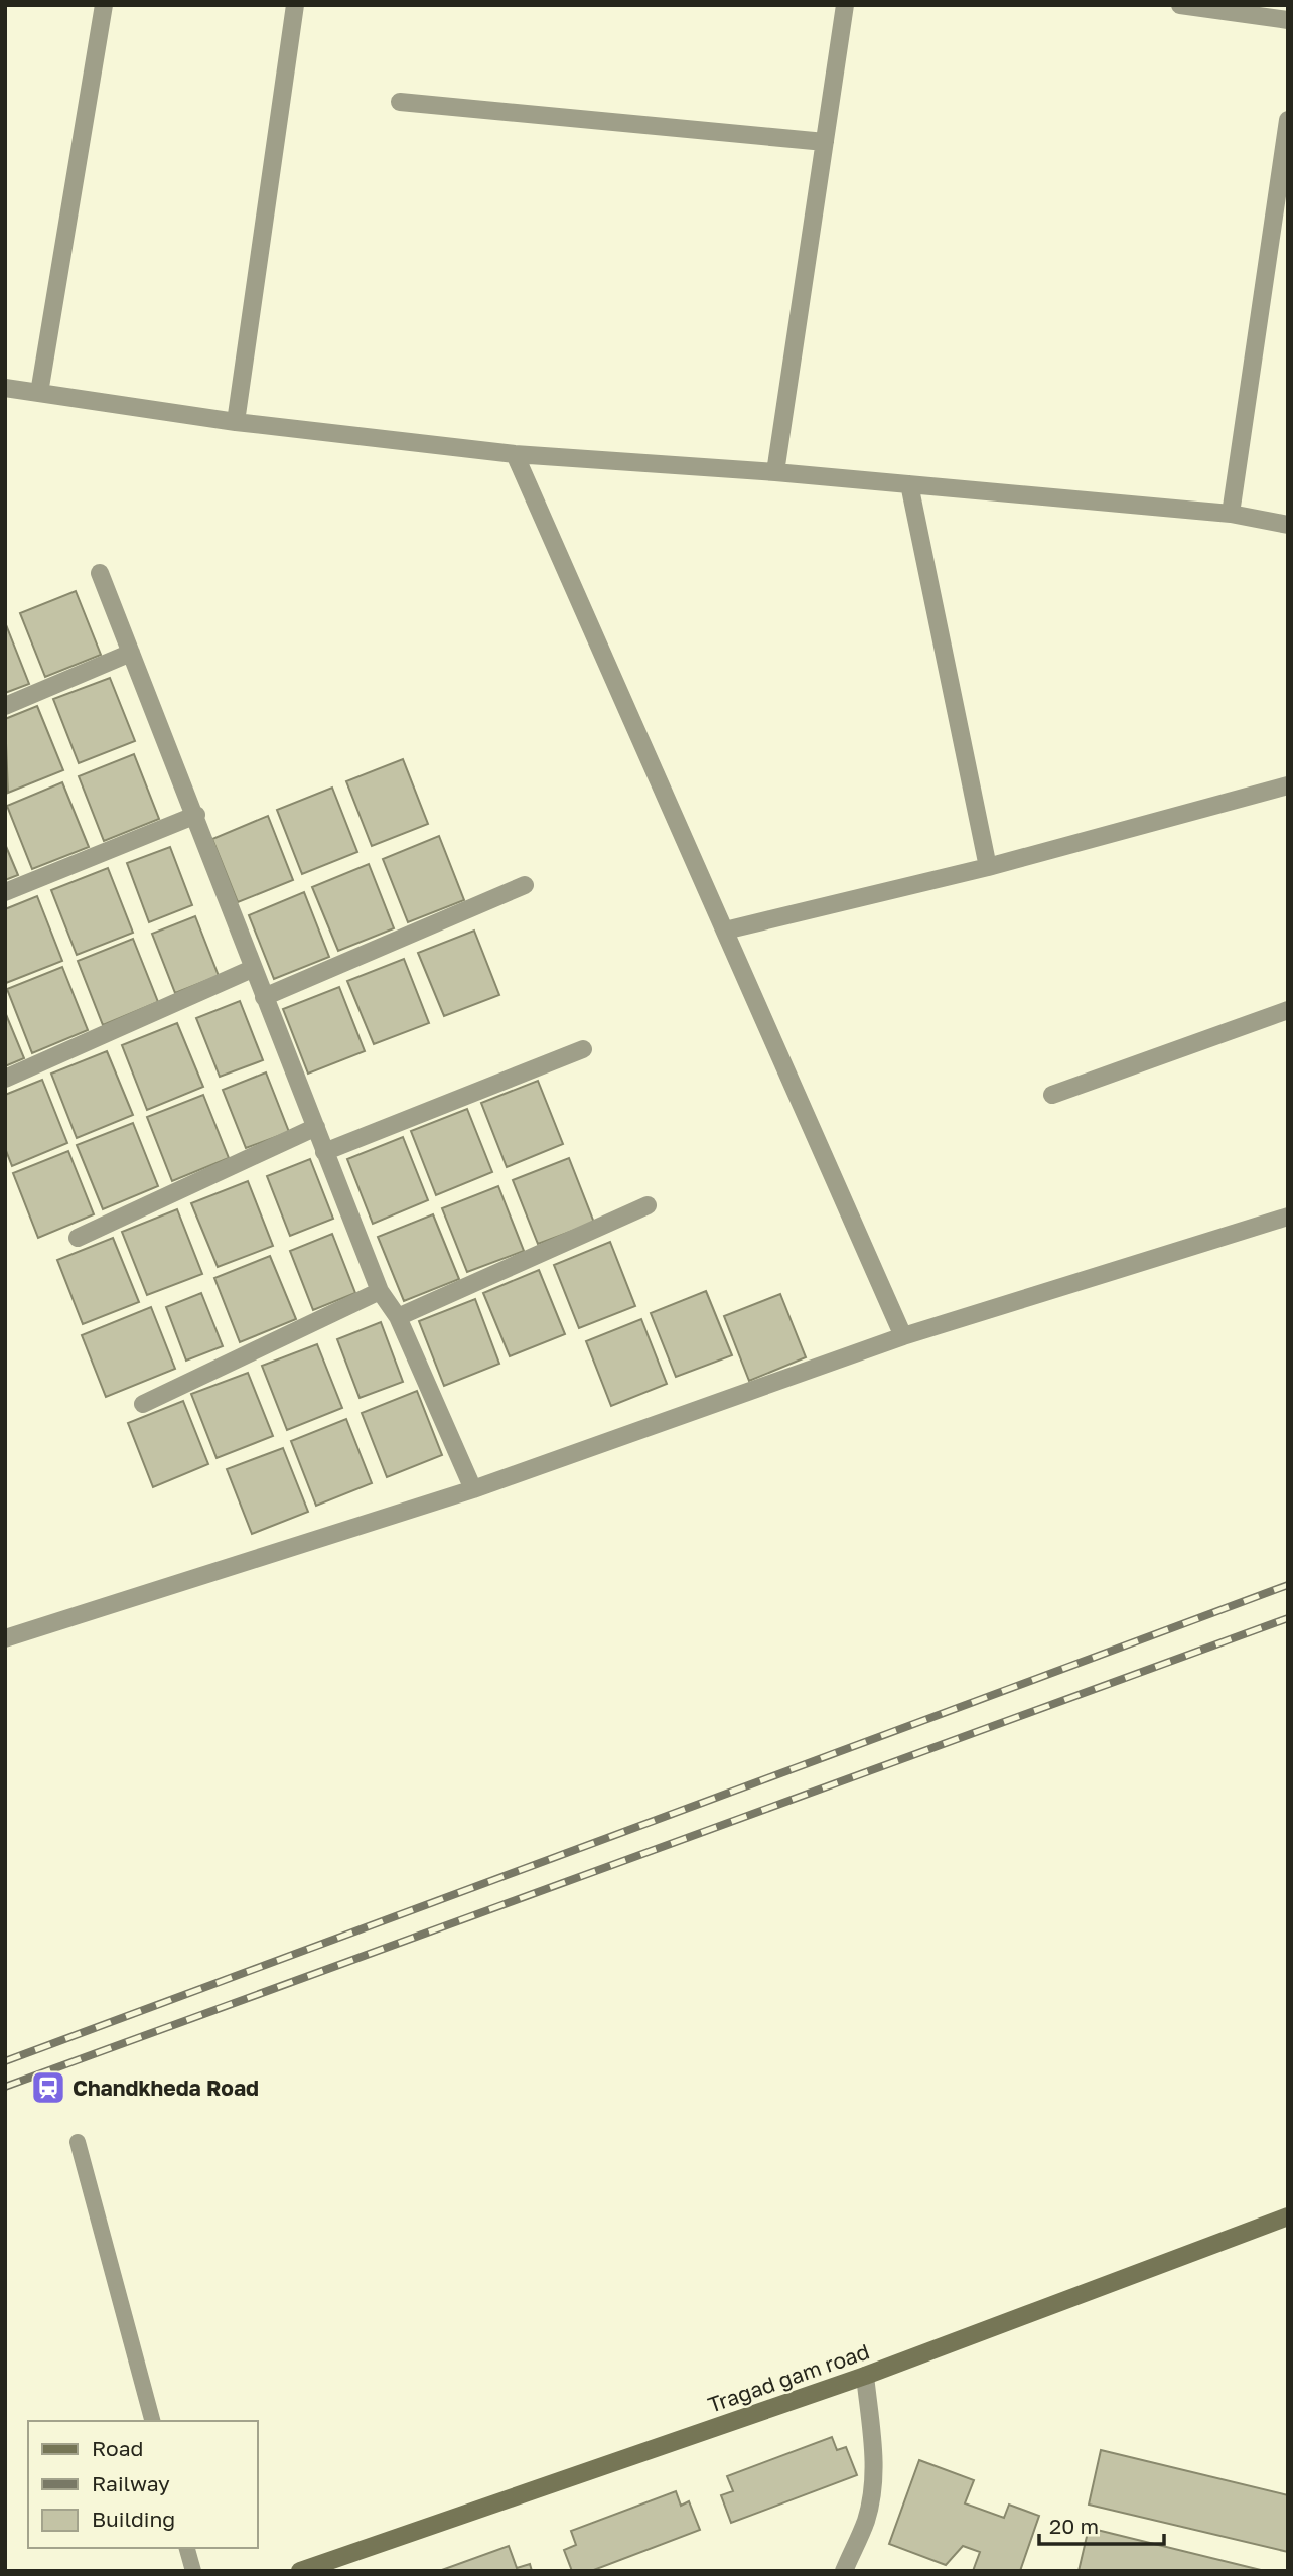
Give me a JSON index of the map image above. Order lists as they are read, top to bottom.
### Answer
{
  "streets": {
    "street": ["Tragad gam road"]
  },
  "places": {
    "station": ["Chandkheda Road"]
  },
  "legend": ["Road", "Railway", "Building"],
  "scale_bar": "20 m"
}
